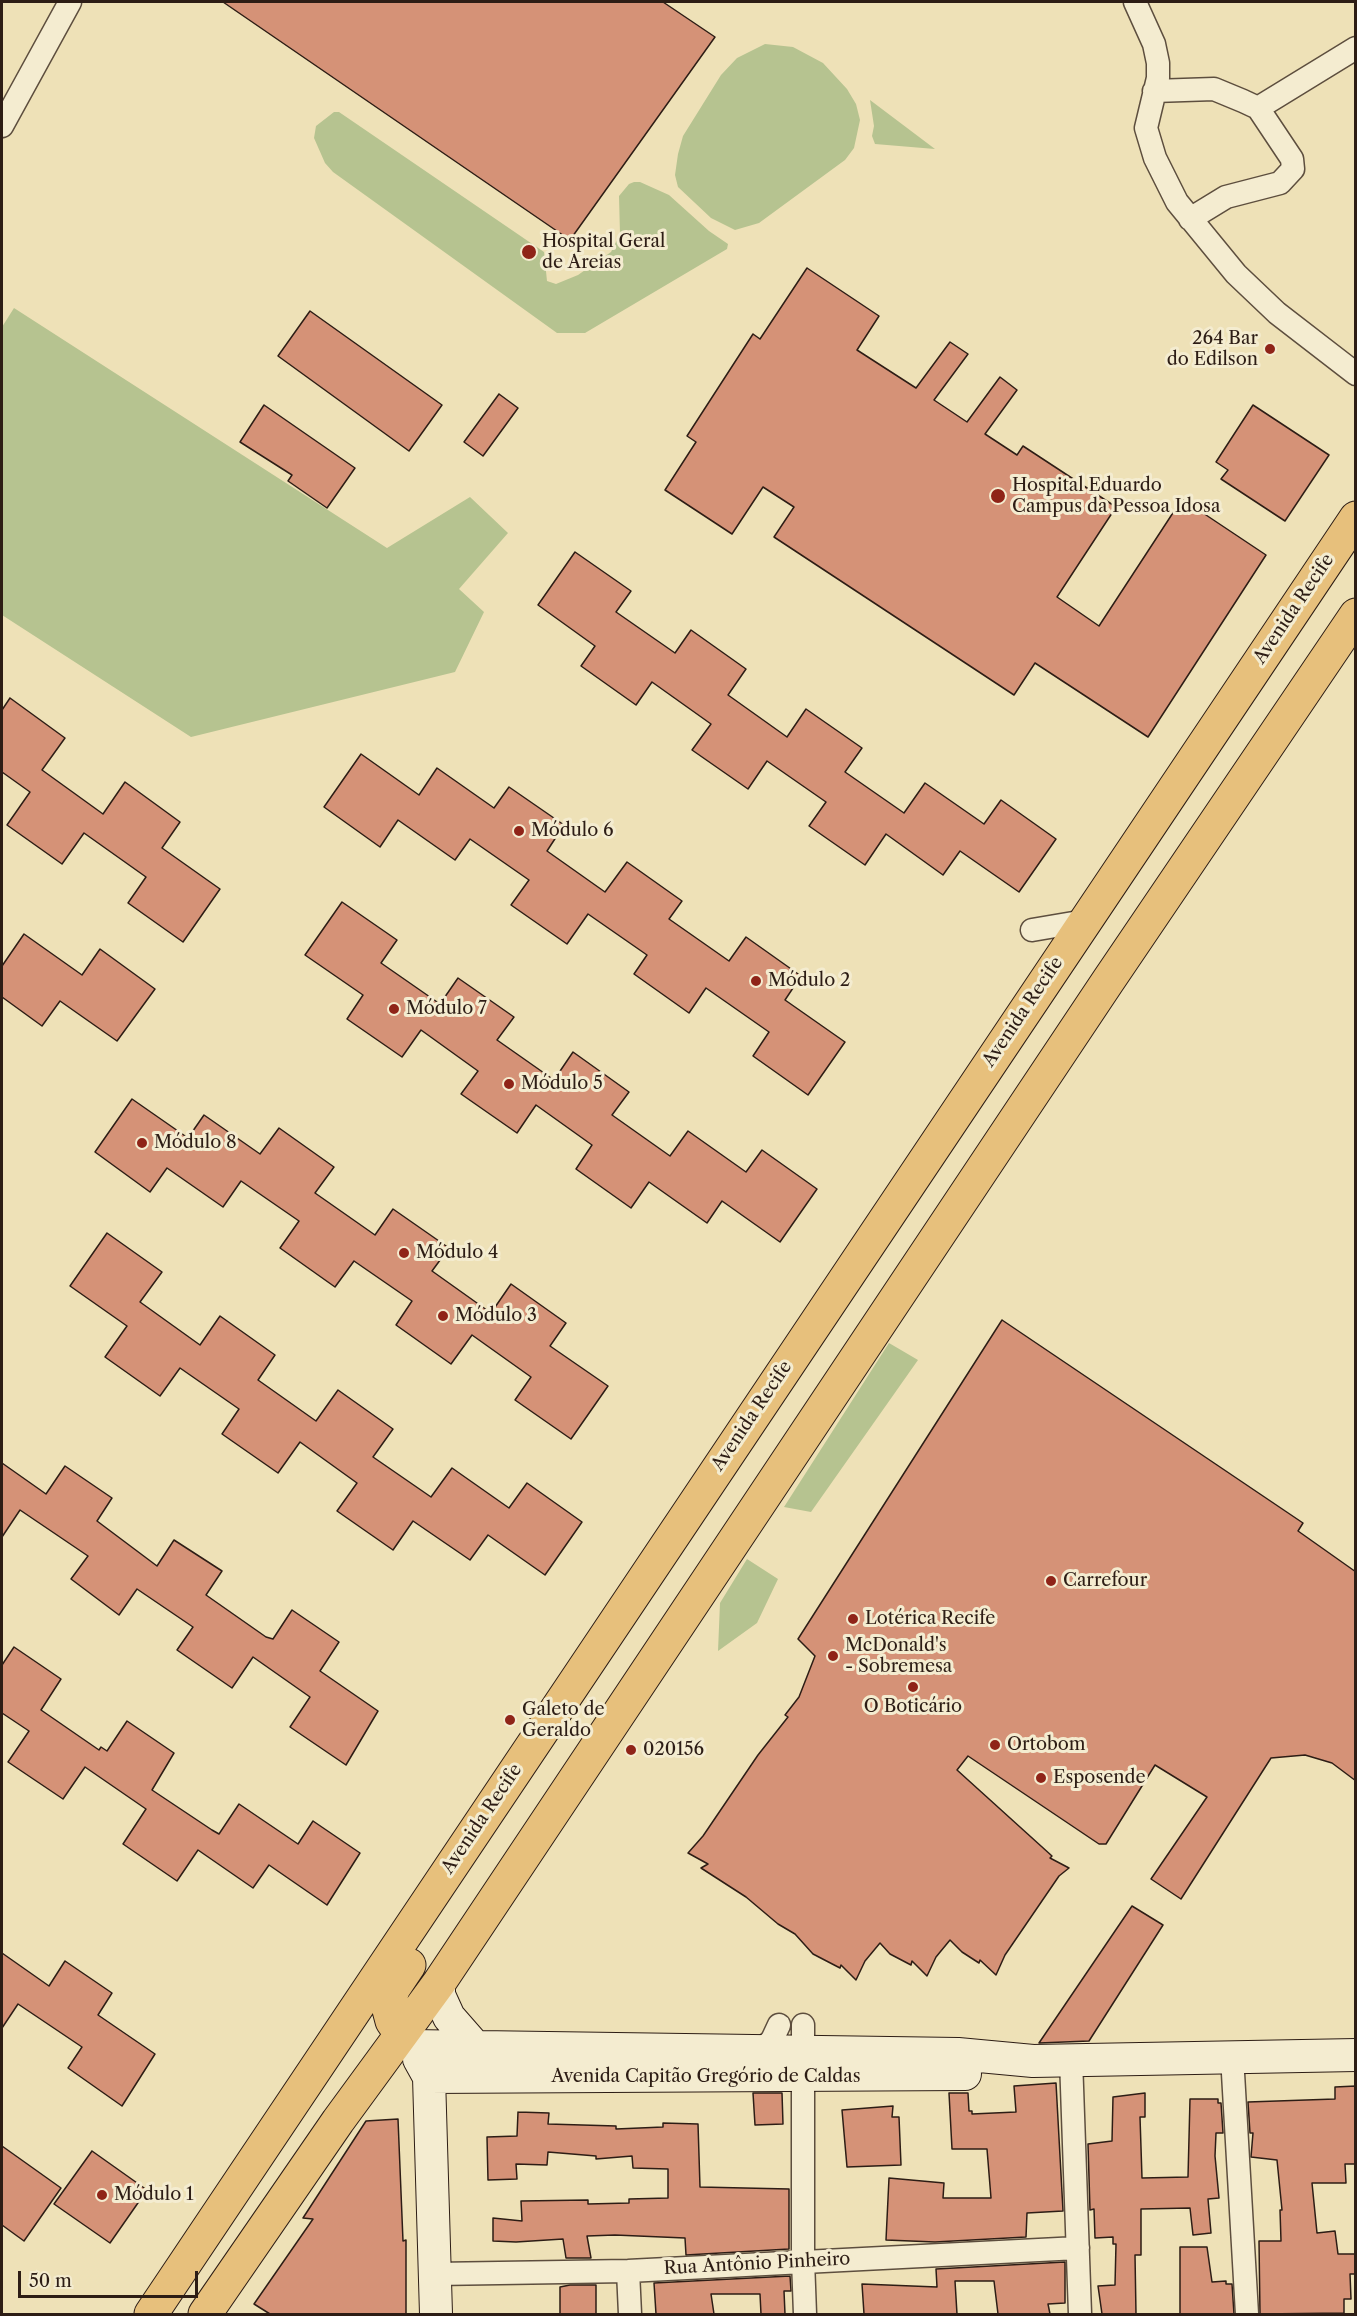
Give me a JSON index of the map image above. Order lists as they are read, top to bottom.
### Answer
{
  "streets": {
    "main road": ["Avenida Recife", "Avenida Capitão Gregório de Caldas"],
    "street": ["Rua Antônio Pinheiro"]
  },
  "places": [
    "Hospital Geral de Areias",
    "264 Bar do Edilson",
    "Hospital Eduardo Campus da Pessoa Idosa",
    "Módulo 6",
    "Módulo 2",
    "Módulo 7",
    "Módulo 5",
    "Módulo 8",
    "Módulo 4",
    "Módulo 3",
    "Carrefour",
    "Lotérica Recife",
    "McDonald's - Sobremesa",
    "O Boticário",
    "Galeto de Geraldo",
    "Ortobom",
    "020156",
    "Esposende",
    "Módulo 1"
  ],
  "scale_bar": "50 m"
}
